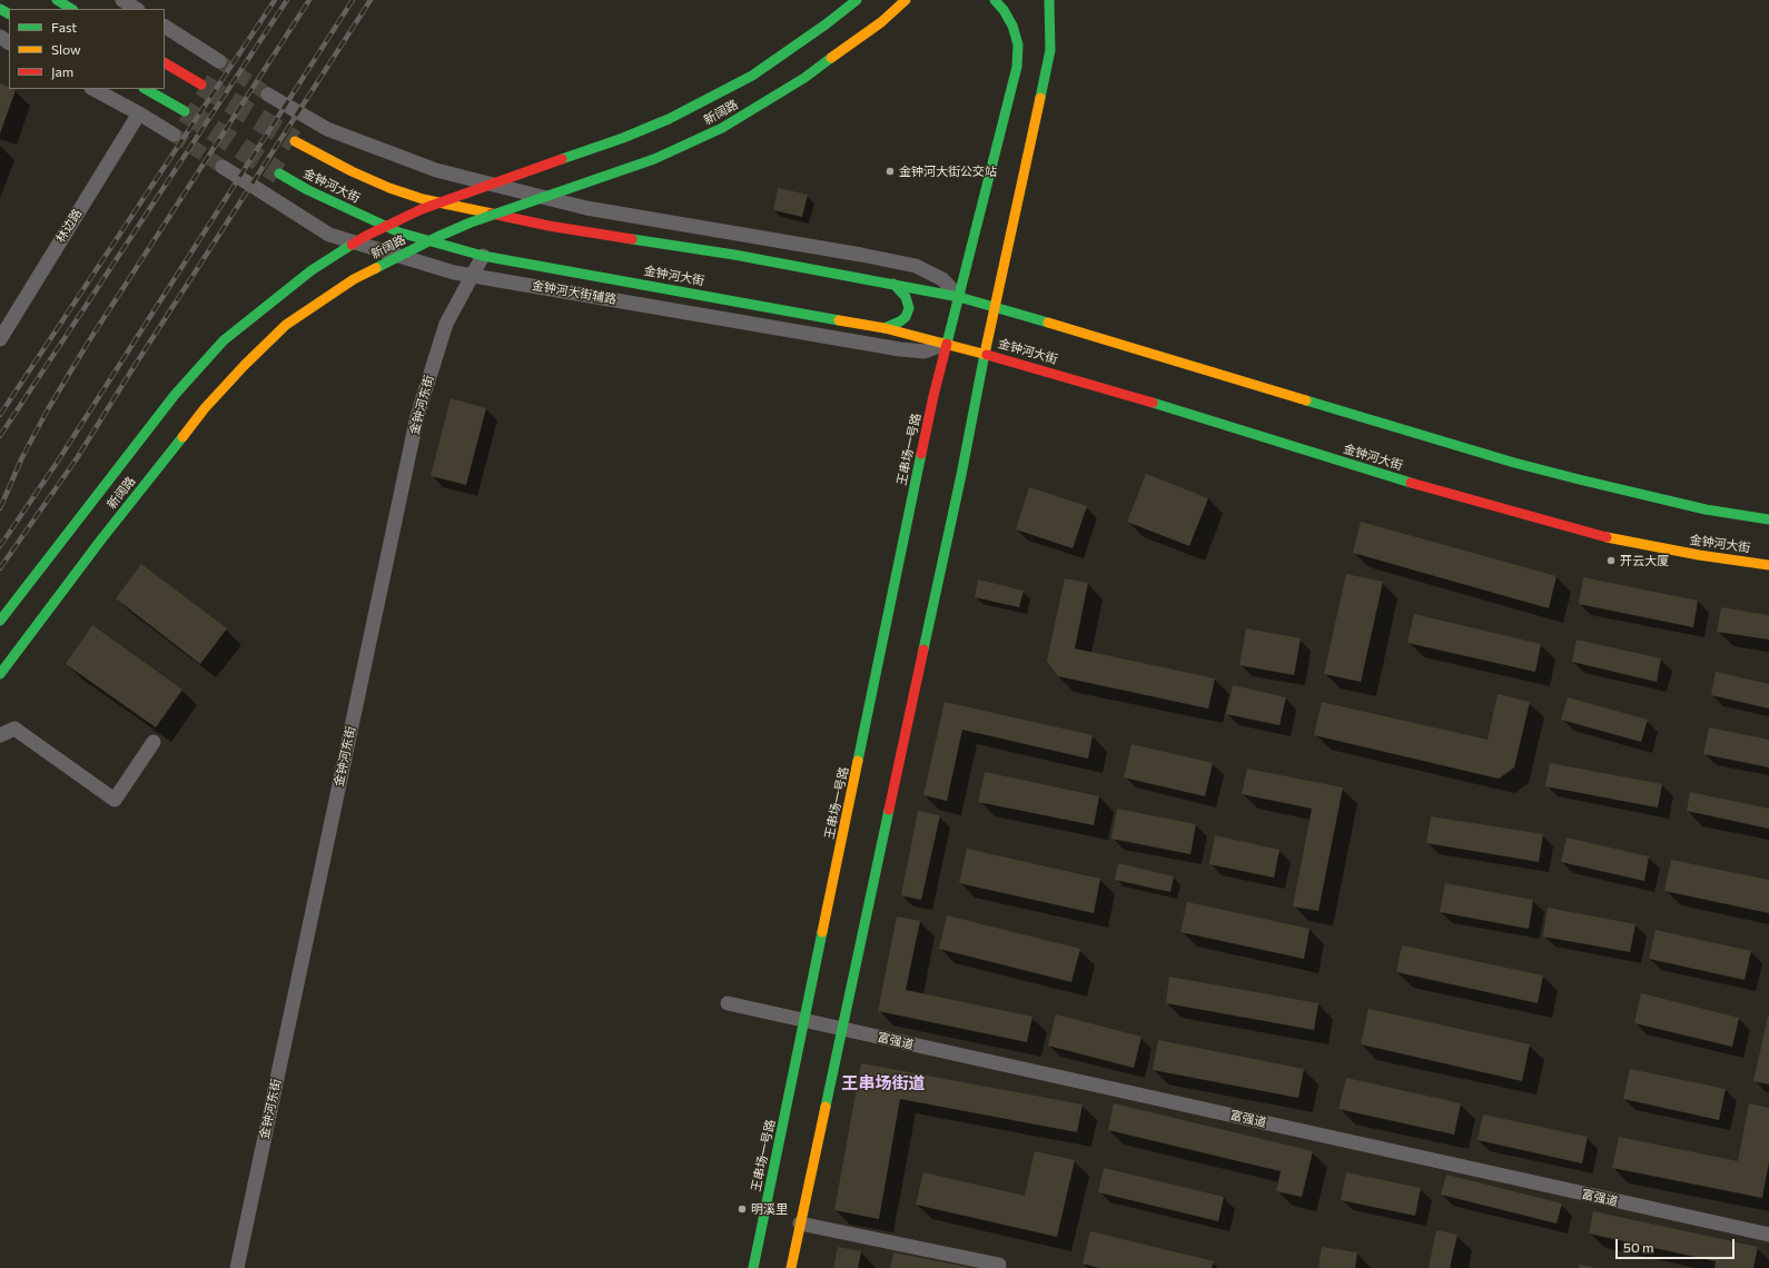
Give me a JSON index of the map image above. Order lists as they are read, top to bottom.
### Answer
{
  "streets": {
    "main road": ["新阔路", "金钟河大街", "王串场一号路"],
    "street": [
      "林边路",
      "金钟河大街辅路",
      "金钟河东街",
      "富强道"
    ]
  },
  "crossings": [
    ["金钟河大街", "金钟河大街辅路"],
    ["金钟河大街", "金钟河东街"],
    ["金钟河大街", "王串场一号路"],
    ["金钟河大街辅路", "金钟河东街"],
    ["金钟河大街辅路", "王串场一号路"],
    ["王串场一号路", "富强道"]
  ],
  "districts": ["王串场街道"],
  "places": ["金钟河大街公交站", "开云大厦", "明溪里"],
  "legend": ["Fast", "Slow", "Jam"],
  "scale_bar": "50 m"
}
